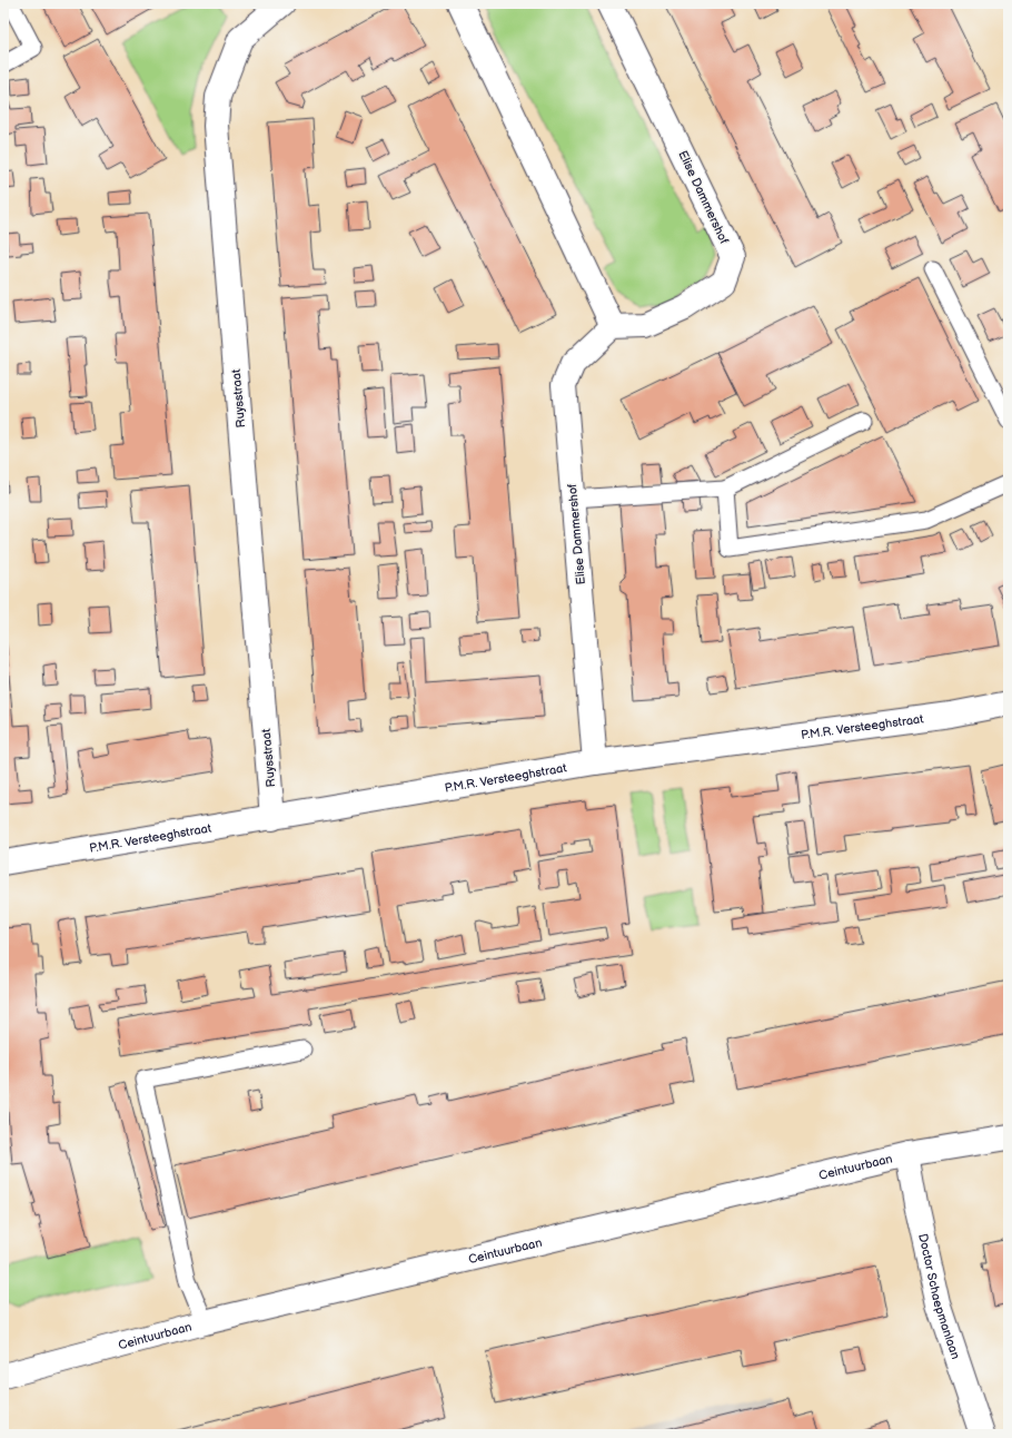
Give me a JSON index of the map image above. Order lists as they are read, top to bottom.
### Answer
{
  "streets": {
    "street": [
      "Elise Dammershof",
      "Ruysstraat",
      "P.M.R. Versteeghstraat",
      "Ceintuurbaan",
      "Doctor Schaepmanlaan"
    ]
  },
  "crossings": [
    ["Elise Dammershof", "P.M.R. Versteeghstraat"],
    ["Ruysstraat", "P.M.R. Versteeghstraat"],
    ["Ceintuurbaan", "Doctor Schaepmanlaan"]
  ]
}
